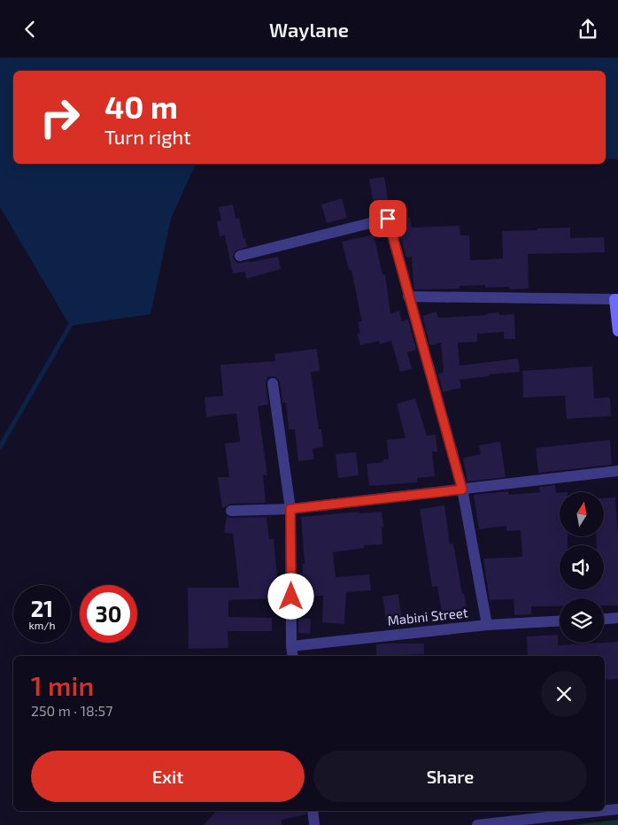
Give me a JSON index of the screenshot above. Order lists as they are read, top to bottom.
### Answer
{
  "streets": {
    "street": ["Mabini Street"]
  },
  "north": "top",
  "page": {
    "header": "Waylane",
    "turn": ["40 m", "Turn right"],
    "speed": "21 km/h",
    "limit": "30",
    "heading": ["1 min", "250 m · 18:57"],
    "buttons": ["Exit", "Share"]
  }
}
